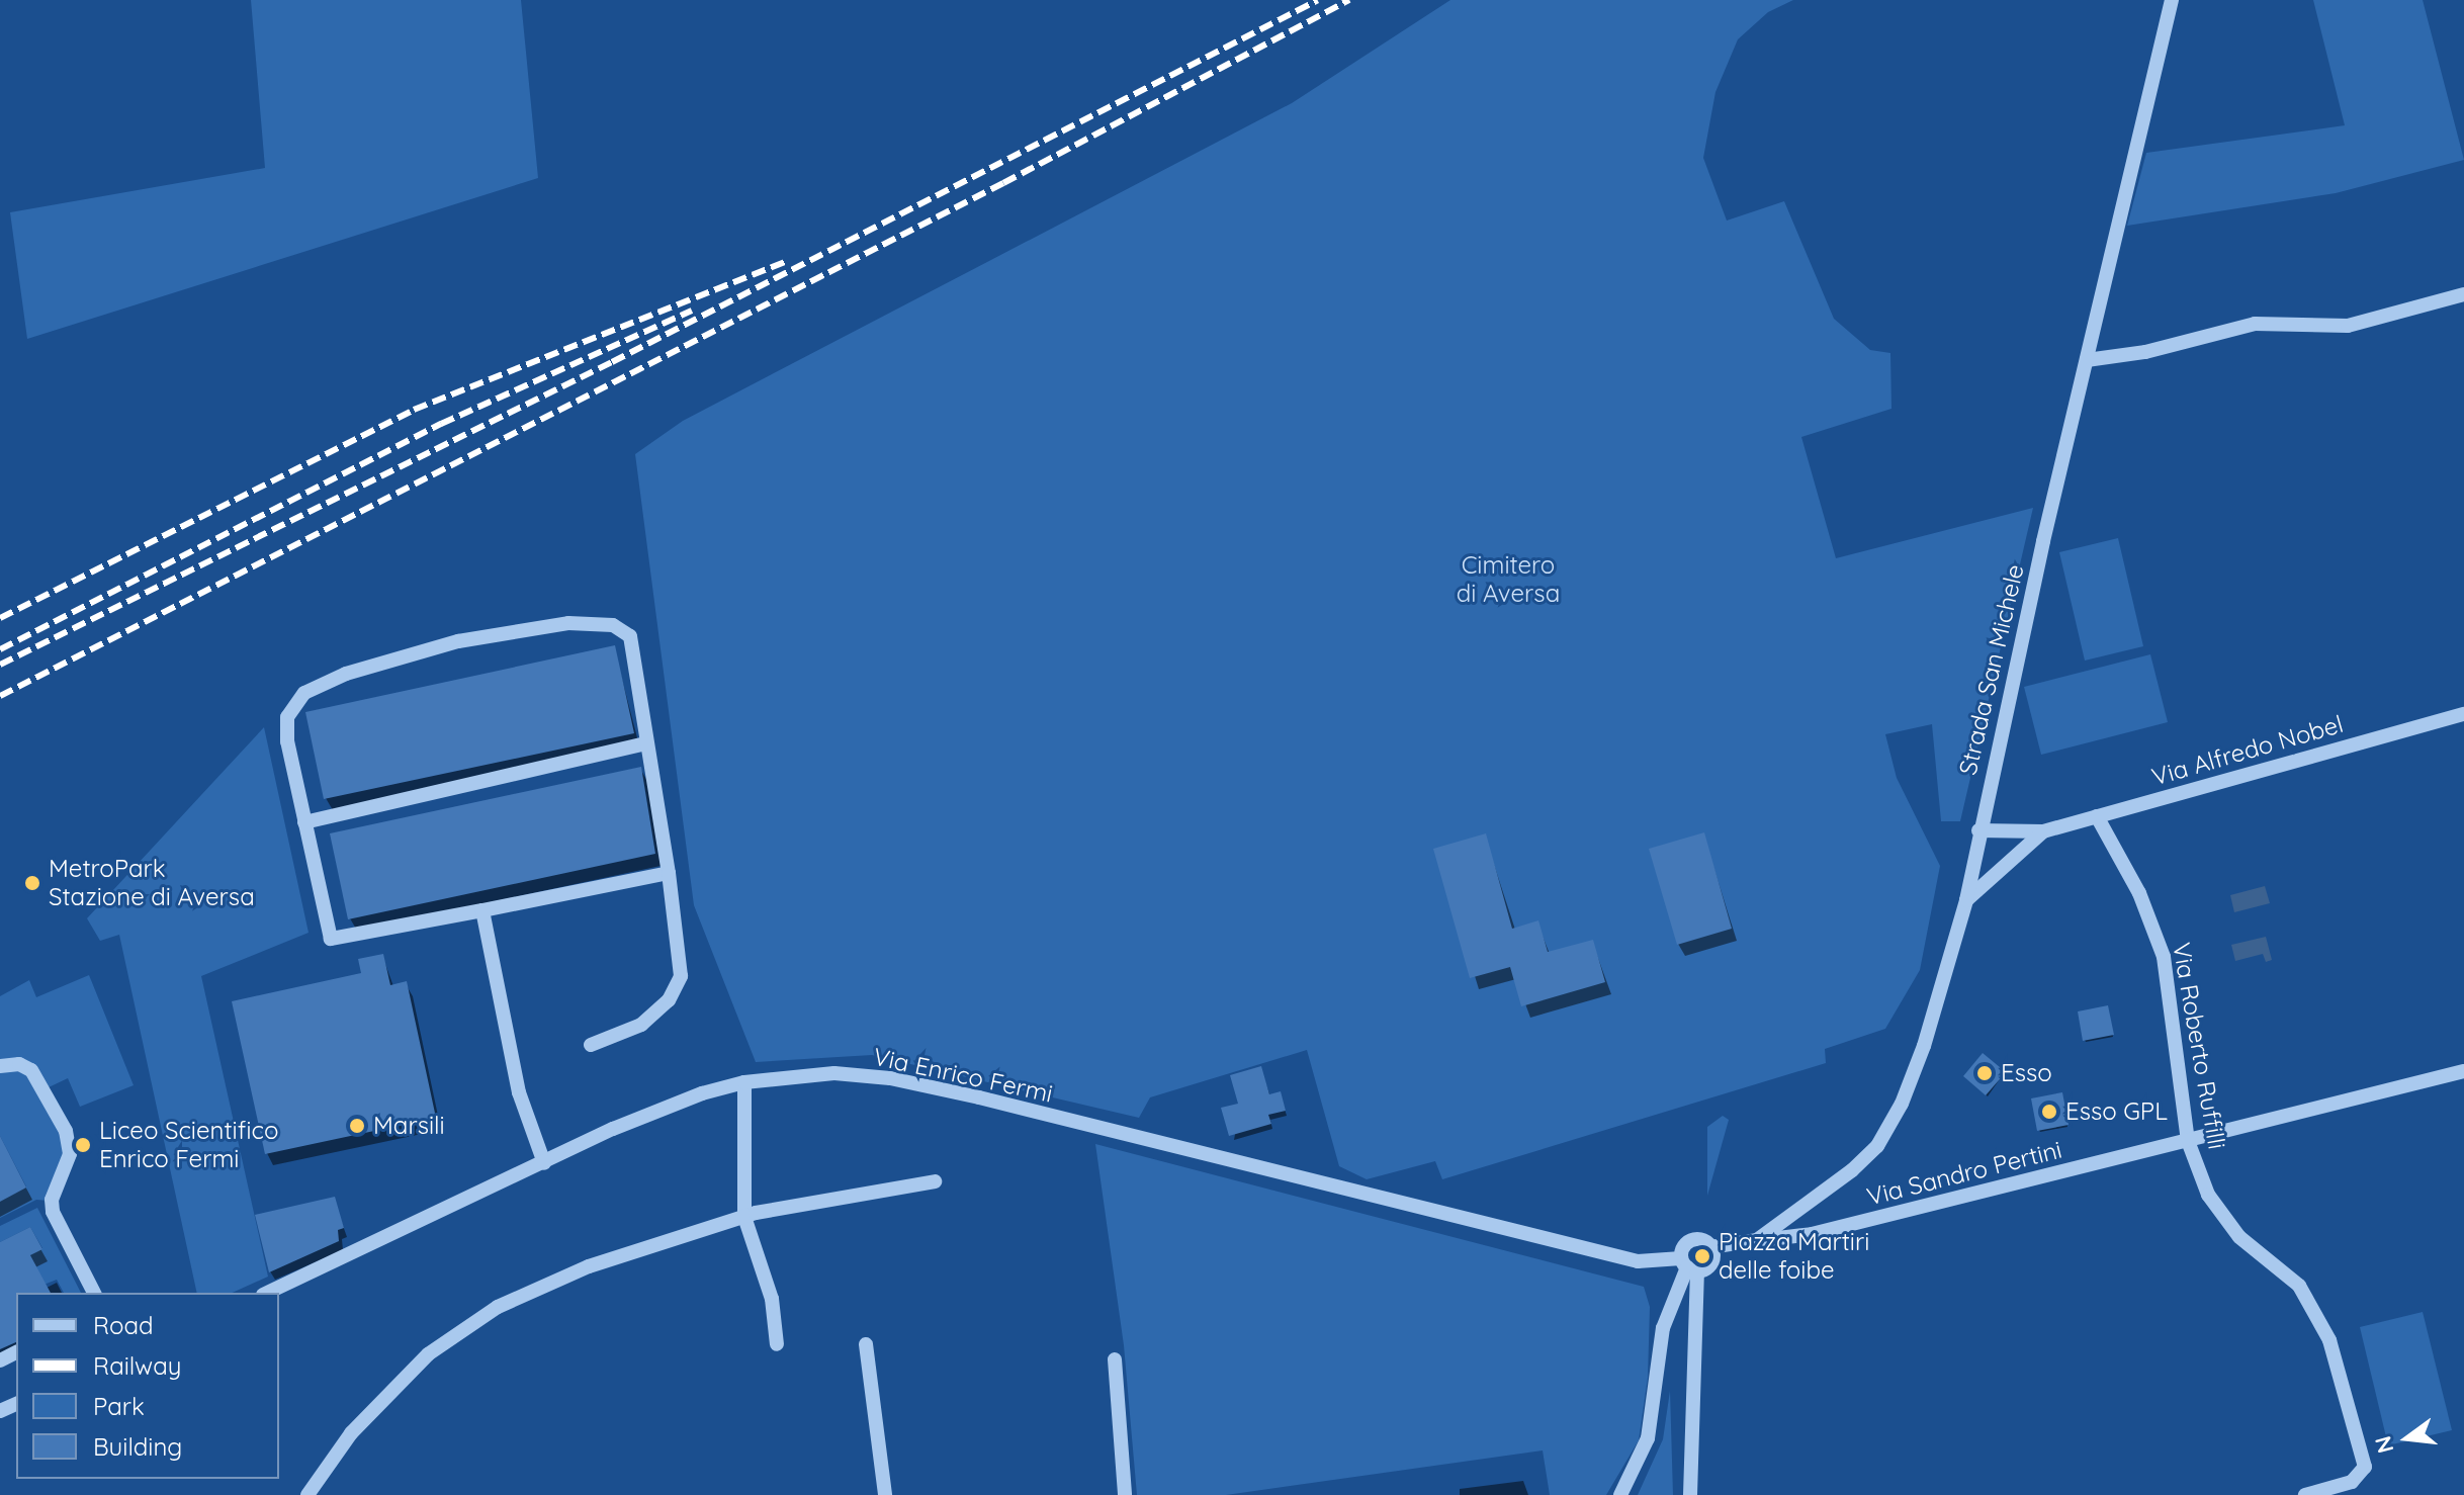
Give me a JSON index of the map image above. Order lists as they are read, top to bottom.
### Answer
{
  "streets": {
    "street": [
      "Strada San Michele",
      "Via Alfredo Nobel",
      "Via Roberto Ruffilli",
      "Via Enrico Fermi",
      "Via Sandro Pertini"
    ]
  },
  "crossings": [
    ["Strada San Michele", "Via Alfredo Nobel"],
    ["Strada San Michele", "Via Enrico Fermi"],
    ["Strada San Michele", "Via Sandro Pertini"],
    ["Via Alfredo Nobel", "Via Roberto Ruffilli"],
    ["Via Roberto Ruffilli", "Via Sandro Pertini"]
  ],
  "parks": ["Cimitero di Aversa"],
  "places": [
    "MetroPark Stazione di Aversa",
    "Esso",
    "Esso GPL",
    "Marsili",
    "Liceo Scientifico Enrico Fermi",
    "Piazza Martiri delle foibe"
  ],
  "legend": [
    "Road",
    "Railway",
    "Park",
    "Building"
  ],
  "north": "left"
}
